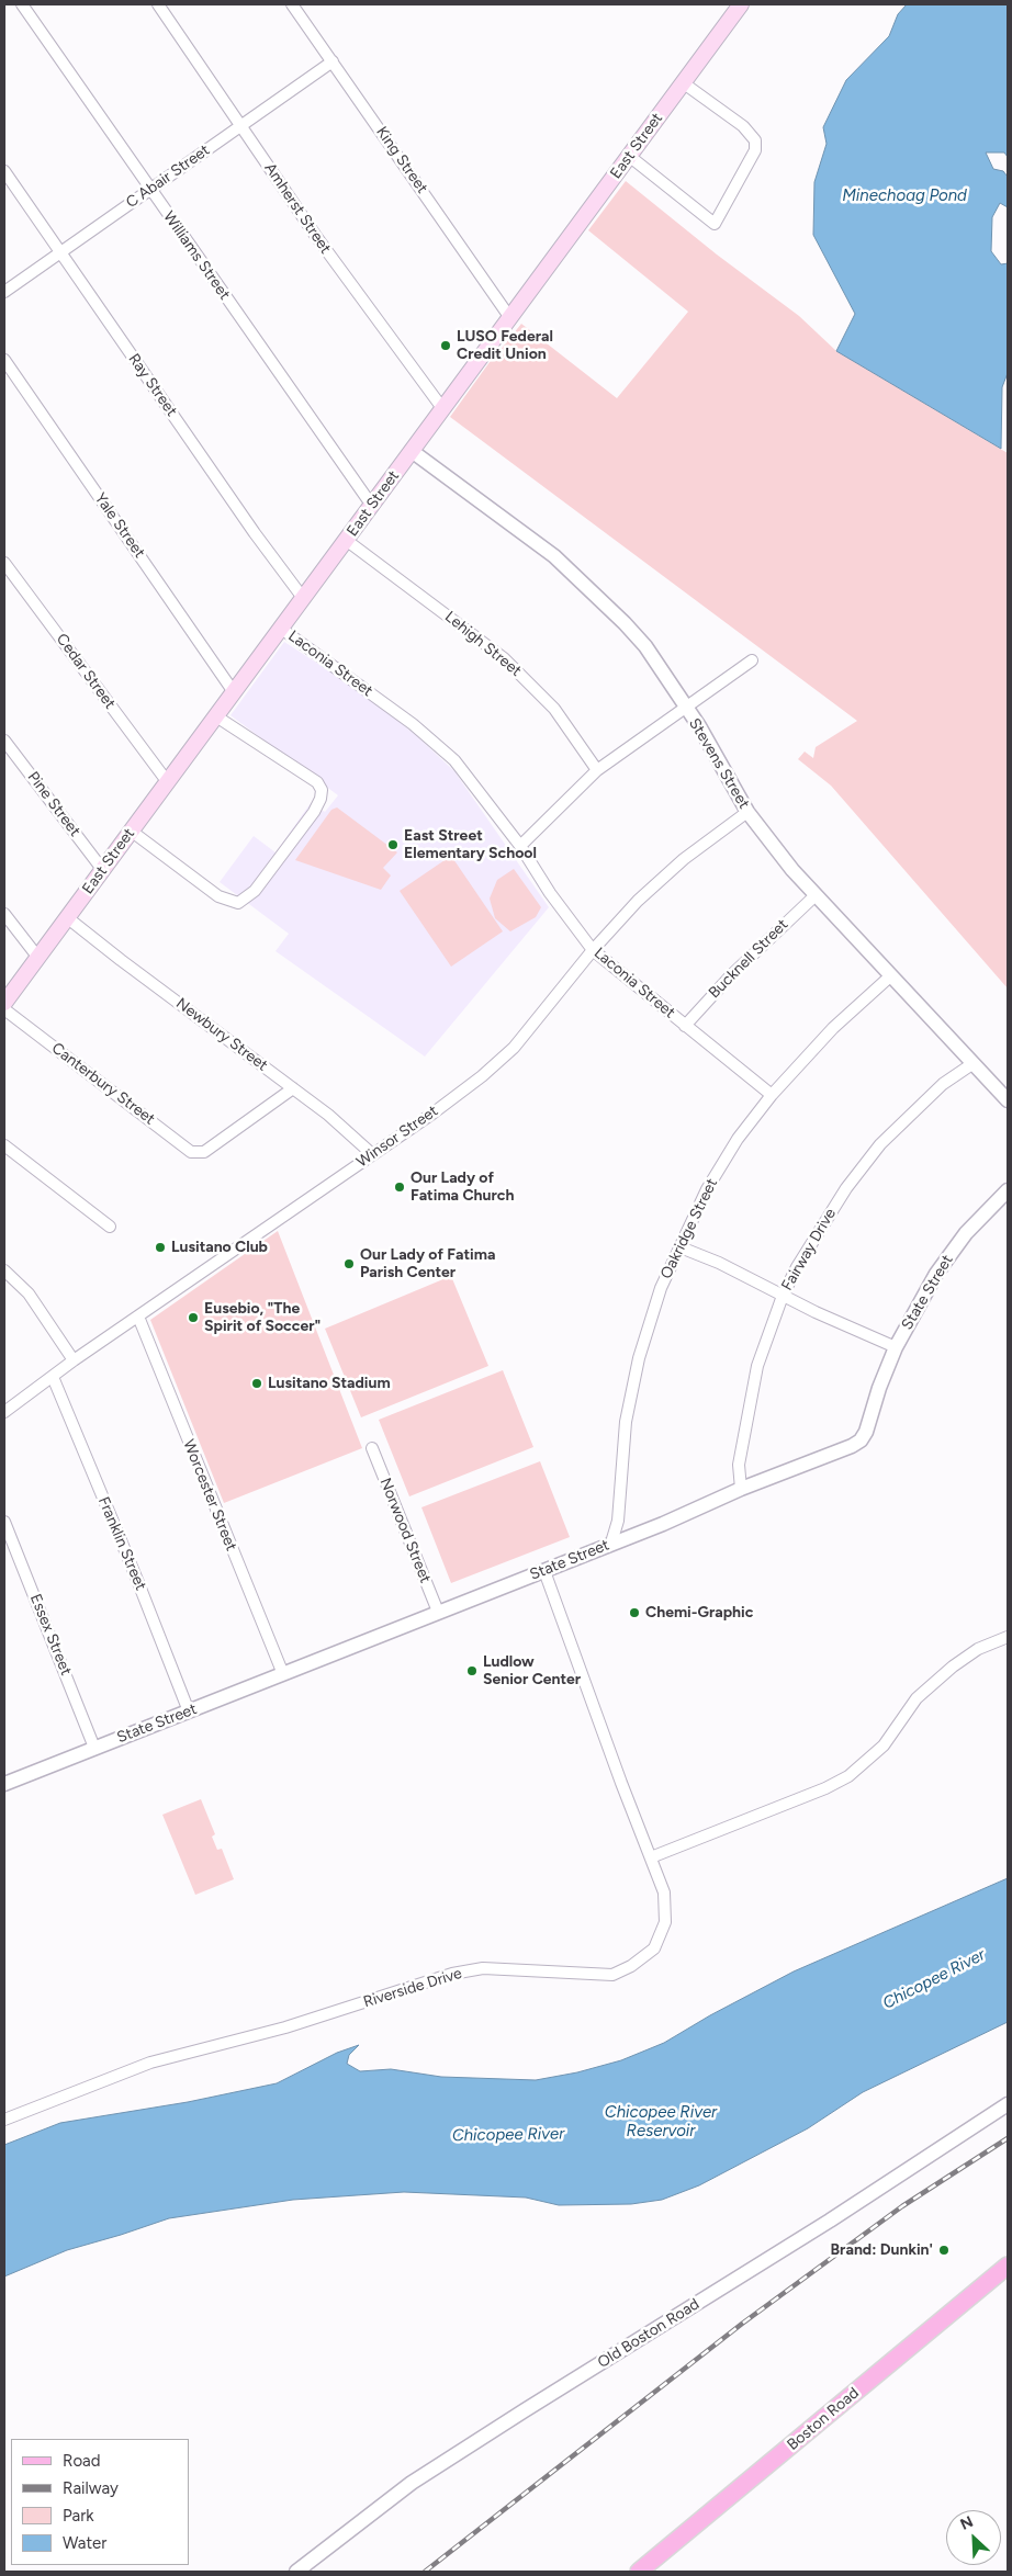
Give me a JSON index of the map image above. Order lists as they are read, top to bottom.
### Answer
{
  "streets": {
    "main road": ["East Street", "Boston Road"],
    "street": [
      "King Street",
      "C Abair Street",
      "Amherst Street",
      "Williams Street",
      "Ray Street",
      "Yale Street",
      "Lehigh Street",
      "Laconia Street",
      "Cedar Street",
      "Stevens Street",
      "Pine Street",
      "Bucknell Street",
      "Newbury Street",
      "Canterbury Street",
      "Winsor Street",
      "Oakridge Street",
      "Fairway Drive",
      "State Street",
      "Worcester Street",
      "Norwood Street",
      "Franklin Street",
      "Essex Street",
      "Riverside Drive",
      "Old Boston Road"
    ]
  },
  "crossings": [
    ["East Street", "King Street"],
    ["East Street", "Amherst Street"],
    ["East Street", "Williams Street"],
    ["East Street", "Ray Street"],
    ["East Street", "Yale Street"],
    ["East Street", "Lehigh Street"],
    ["East Street", "Laconia Street"],
    ["East Street", "Cedar Street"],
    ["East Street", "Stevens Street"],
    ["East Street", "Pine Street"],
    ["East Street", "Newbury Street"],
    ["King Street", "C Abair Street"],
    ["C Abair Street", "Amherst Street"],
    ["C Abair Street", "Williams Street"],
    ["C Abair Street", "Ray Street"],
    ["Laconia Street", "Bucknell Street"],
    ["Laconia Street", "Winsor Street"],
    ["Laconia Street", "Oakridge Street"],
    ["Stevens Street", "Bucknell Street"],
    ["Stevens Street", "Winsor Street"],
    ["Stevens Street", "Oakridge Street"],
    ["Stevens Street", "Fairway Drive"],
    ["Newbury Street", "Canterbury Street"],
    ["Newbury Street", "Winsor Street"],
    ["Winsor Street", "Worcester Street"],
    ["Winsor Street", "Franklin Street"],
    ["Oakridge Street", "State Street"],
    ["Fairway Drive", "State Street"],
    ["State Street", "Worcester Street"],
    ["State Street", "Norwood Street"],
    ["State Street", "Franklin Street"],
    ["State Street", "Essex Street"],
    ["State Street", "Riverside Drive"]
  ],
  "water": ["Minechoag Pond", "Chicopee River", "Chicopee River Reservoir"],
  "places": [
    "LUSO Federal Credit Union",
    "East Street Elementary School",
    "Our Lady of Fatima Church",
    "Lusitano Club",
    "Our Lady of Fatima Parish Center",
    "Eusebio, \"The Spirit of Soccer\"",
    "Lusitano Stadium",
    "Chemi-Graphic",
    "Ludlow Senior Center",
    "Brand: Dunkin'"
  ],
  "legend": [
    "Road",
    "Railway",
    "Park",
    "Water"
  ],
  "north": "top left"
}
